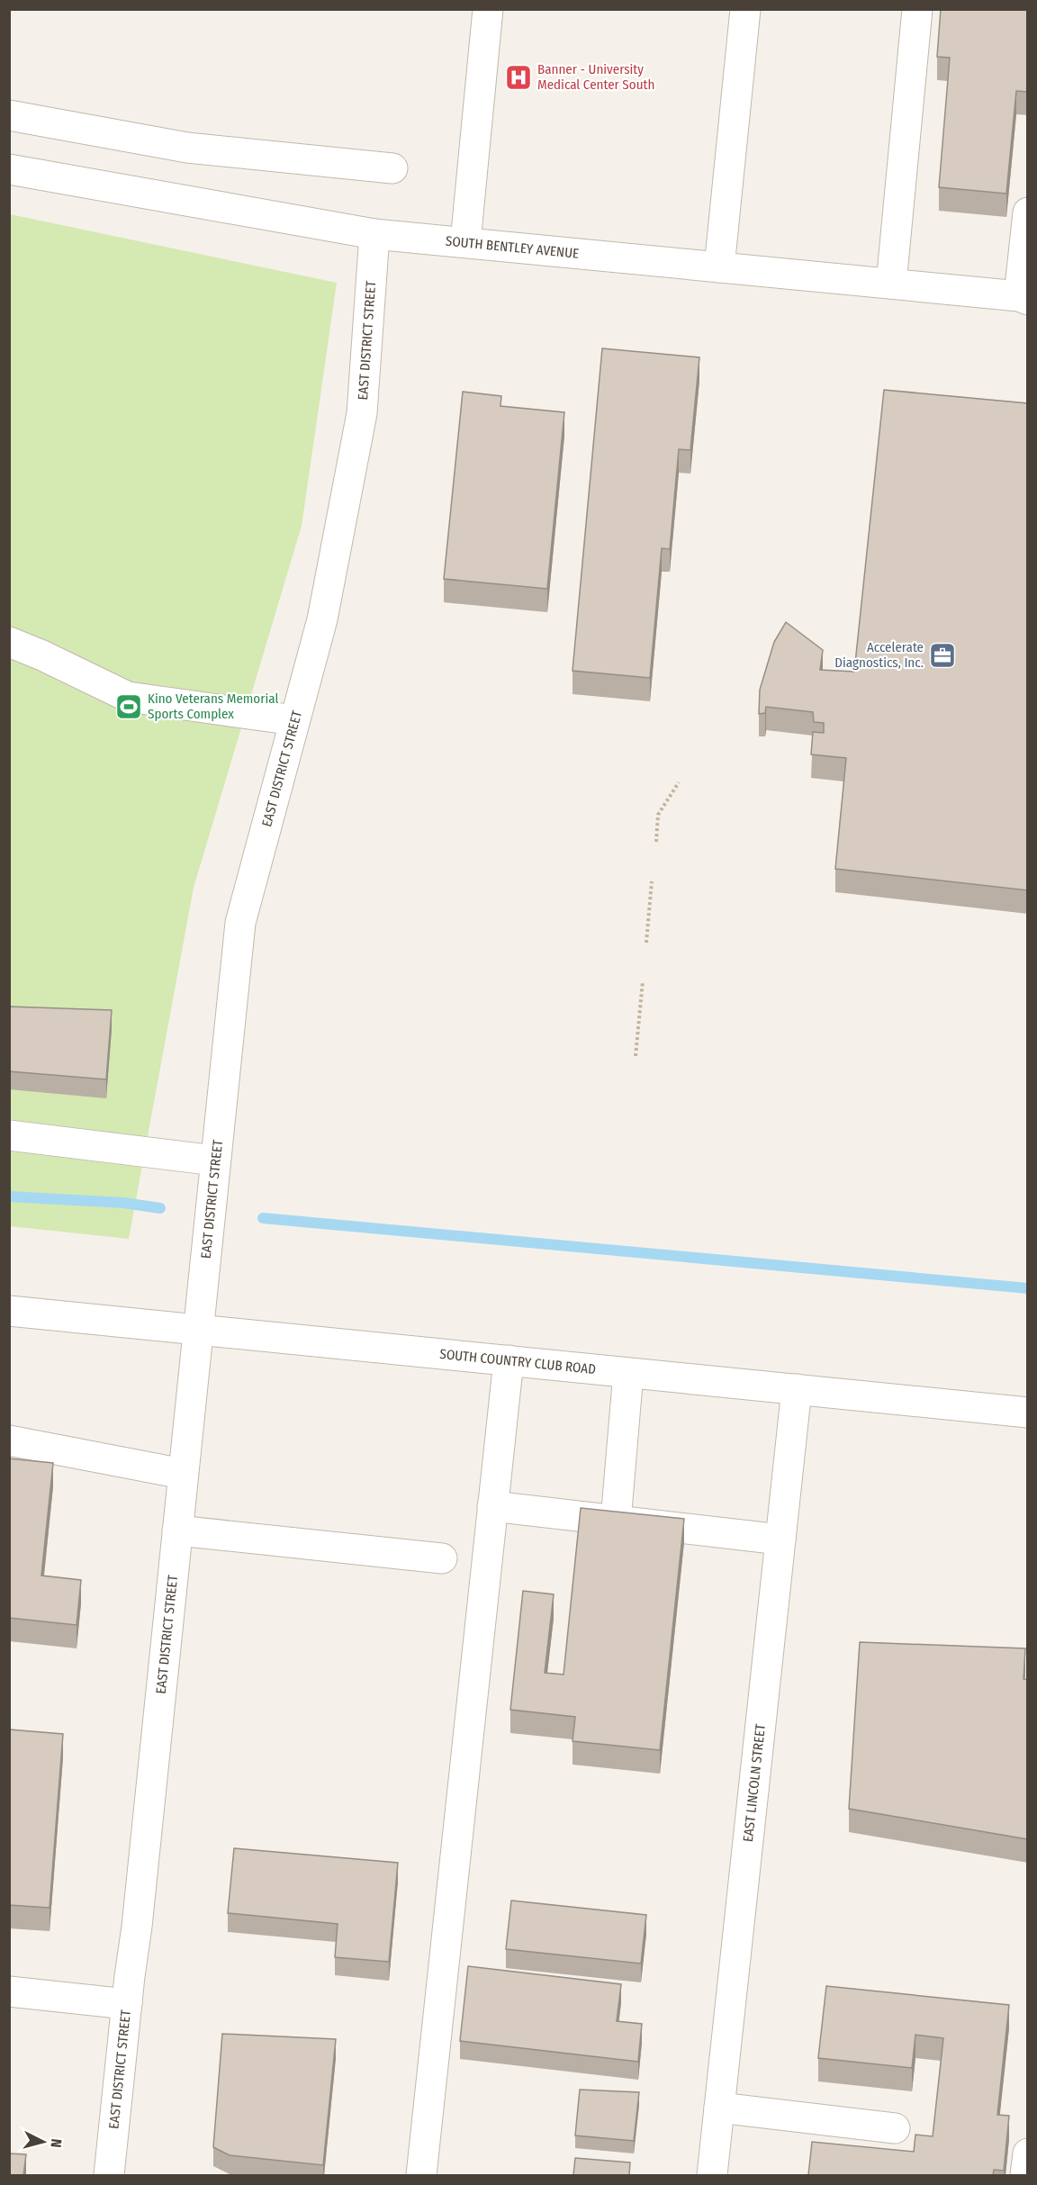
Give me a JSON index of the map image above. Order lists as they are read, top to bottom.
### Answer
{
  "streets": {
    "street": [
      "SOUTH BENTLEY AVENUE",
      "EAST DISTRICT STREET",
      "SOUTH COUNTRY CLUB ROAD",
      "EAST LINCOLN STREET"
    ]
  },
  "crossings": [
    ["SOUTH BENTLEY AVENUE", "EAST DISTRICT STREET"],
    ["EAST DISTRICT STREET", "SOUTH COUNTRY CLUB ROAD"],
    ["SOUTH COUNTRY CLUB ROAD", "EAST LINCOLN STREET"]
  ],
  "places": {
    "hospital": ["Banner - University Medical Center South"],
    "office": ["Accelerate Diagnostics, Inc."],
    "sports": ["Kino Veterans Memorial Sports Complex"]
  },
  "north": "right"
}
